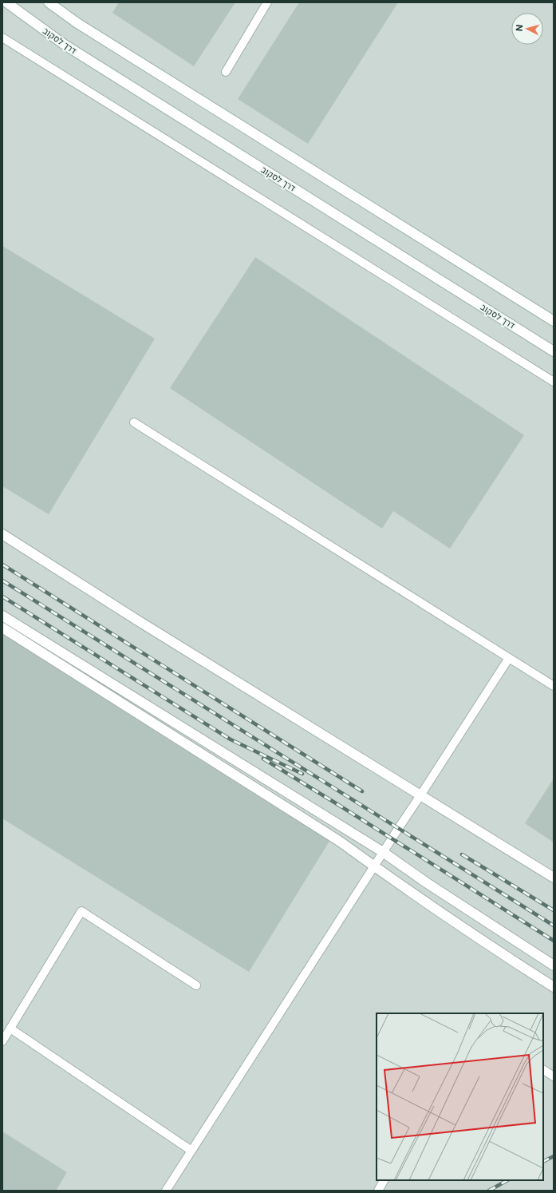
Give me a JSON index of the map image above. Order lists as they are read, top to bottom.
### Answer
{
  "streets": {
    "street": ["דרך לסקוב"]
  },
  "north": "left"
}
